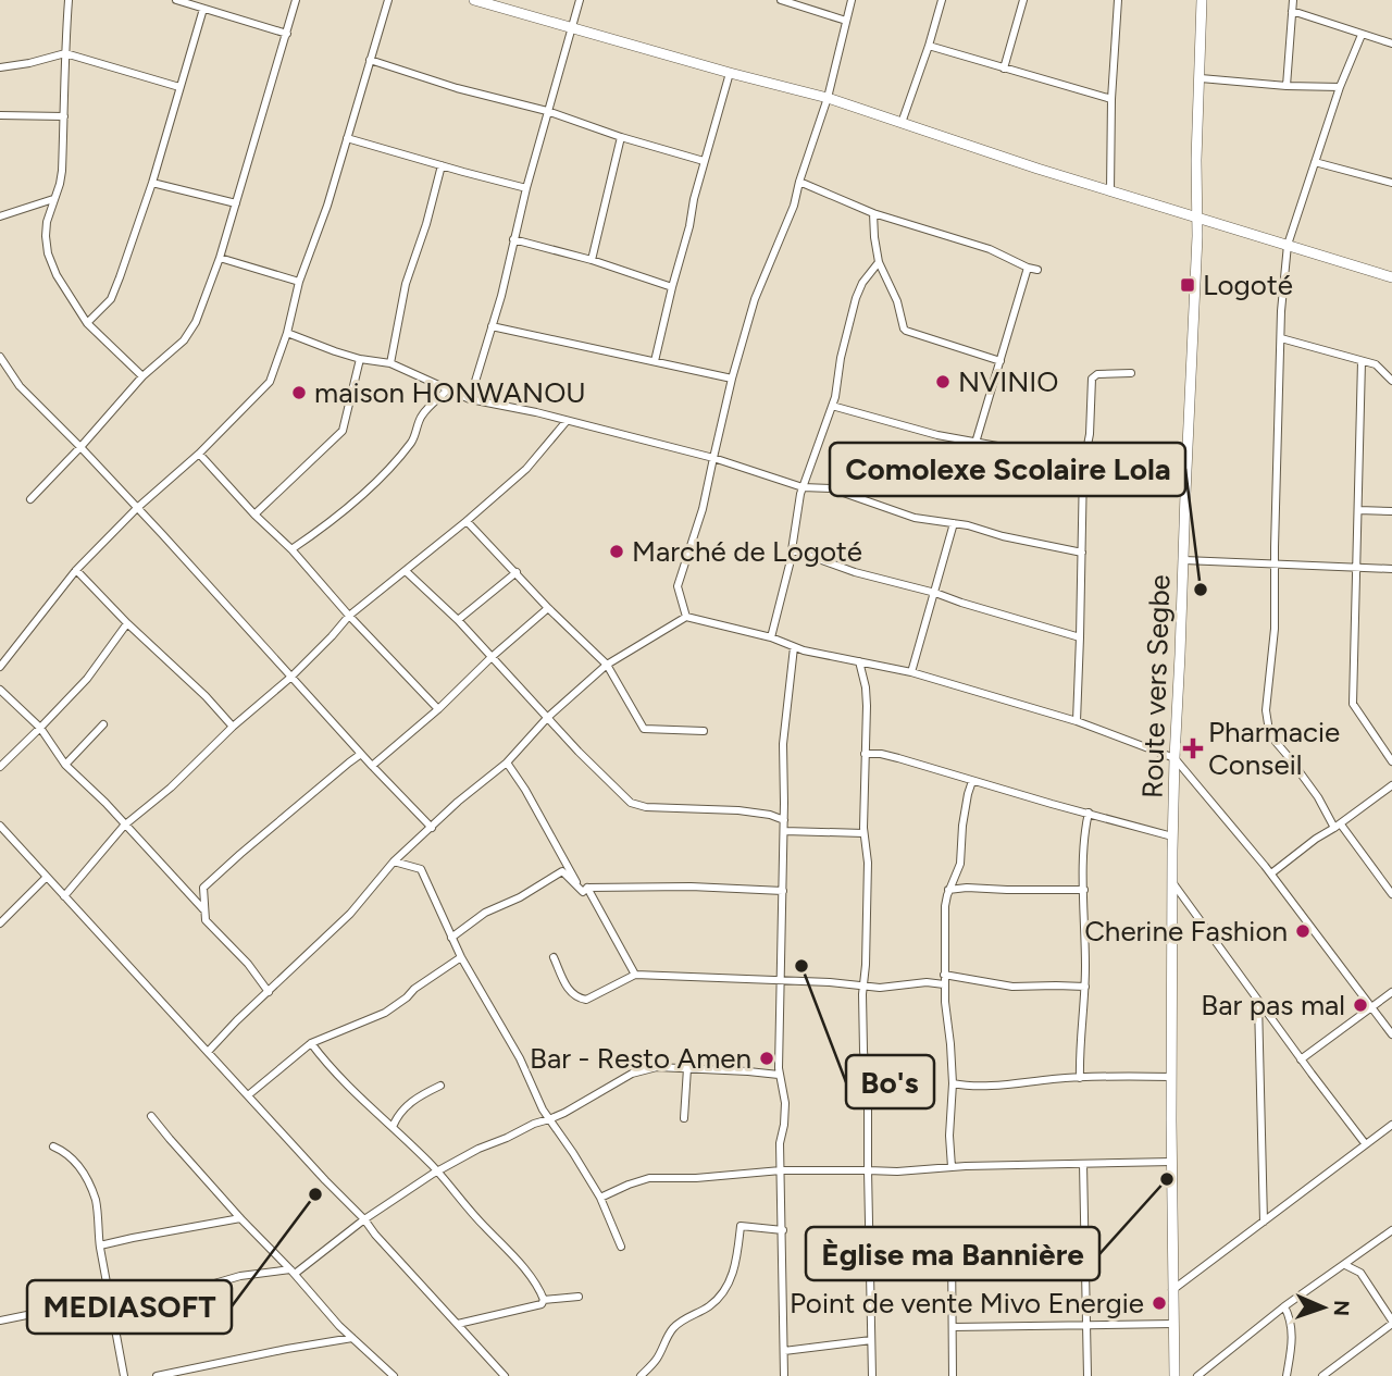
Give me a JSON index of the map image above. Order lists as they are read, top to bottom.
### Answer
{
  "streets": {
    "main road": ["Route vers Segbe"]
  },
  "places": {
    "transit": ["Logoté"],
    "other": [
      "NVINIO",
      "maison HONWANOU",
      "Marché de Logoté",
      "Comolexe Scolaire Lola",
      "Cherine Fashion",
      "Bo's",
      "Bar pas mal",
      "Bar - Resto Amen",
      "Èglise ma Bannière",
      "MEDIASOFT",
      "Point de vente Mivo Energie"
    ],
    "health": ["Pharmacie Conseil"]
  },
  "north": "right"
}
